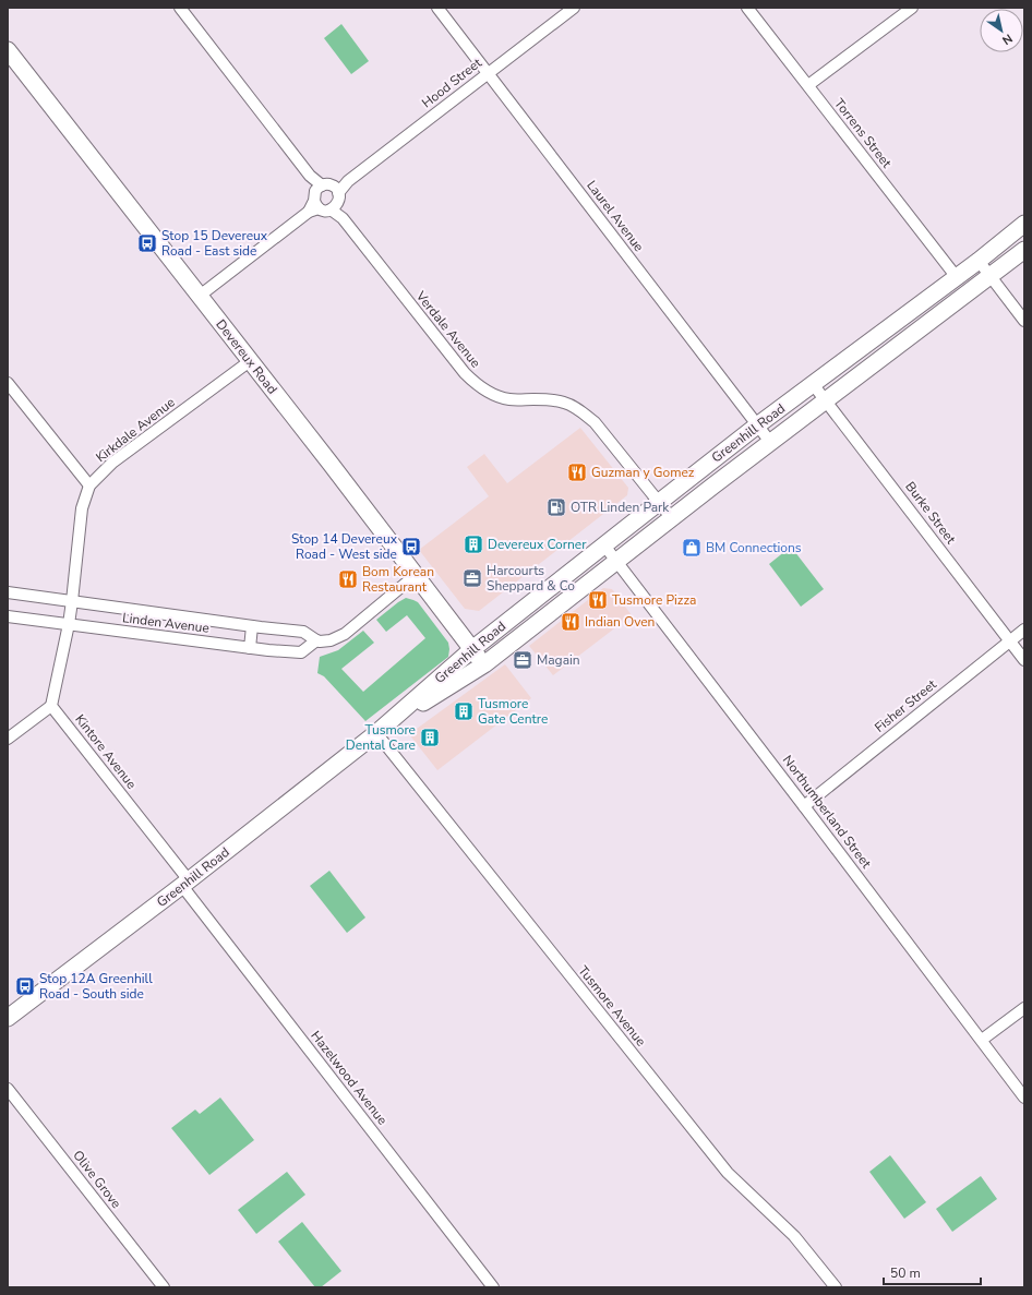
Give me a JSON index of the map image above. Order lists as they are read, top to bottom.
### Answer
{
  "streets": {
    "main road": ["Devereux Road", "Greenhill Road"],
    "street": [
      "Hood Street",
      "Torrens Street",
      "Laurel Avenue",
      "Verdale Avenue",
      "Kirkdale Avenue",
      "Burke Street",
      "Linden Avenue",
      "Fisher Street",
      "Kintore Avenue",
      "Northumberland Street",
      "Tusmore Avenue",
      "Hazelwood Avenue",
      "Olive Grove"
    ]
  },
  "crossings": [
    ["Hood Street", "Laurel Avenue"],
    ["Hood Street", "Verdale Avenue"],
    ["Torrens Street", "Greenhill Road"],
    ["Laurel Avenue", "Greenhill Road"],
    ["Verdale Avenue", "Greenhill Road"],
    ["Devereux Road", "Kirkdale Avenue"],
    ["Devereux Road", "Greenhill Road"],
    ["Devereux Road", "Linden Avenue"],
    ["Kirkdale Avenue", "Linden Avenue"],
    ["Greenhill Road", "Burke Street"],
    ["Greenhill Road", "Kintore Avenue"],
    ["Greenhill Road", "Northumberland Street"],
    ["Greenhill Road", "Tusmore Avenue"],
    ["Greenhill Road", "Hazelwood Avenue"],
    ["Burke Street", "Fisher Street"],
    ["Fisher Street", "Northumberland Street"],
    ["Kintore Avenue", "Hazelwood Avenue"]
  ],
  "places": {
    "bus stop": ["Stop 15 Devereux Road - East side", "Stop 14 Devereux Road - West side", "Stop 12A Greenhill Road - South side"],
    "restaurant": [
      "Guzman y Gomez",
      "Bom Korean Restaurant",
      "Tusmore Pizza",
      "Indian Oven"
    ],
    "fuel station": ["OTR Linden Park"],
    "building": ["Devereux Corner", "Tusmore Gate Centre", "Tusmore Dental Care"],
    "shop": ["BM Connections"],
    "office": ["Harcourts Sheppard & Co", "Magain"]
  },
  "scale_bar": "50 m",
  "north": "bottom right"
}
